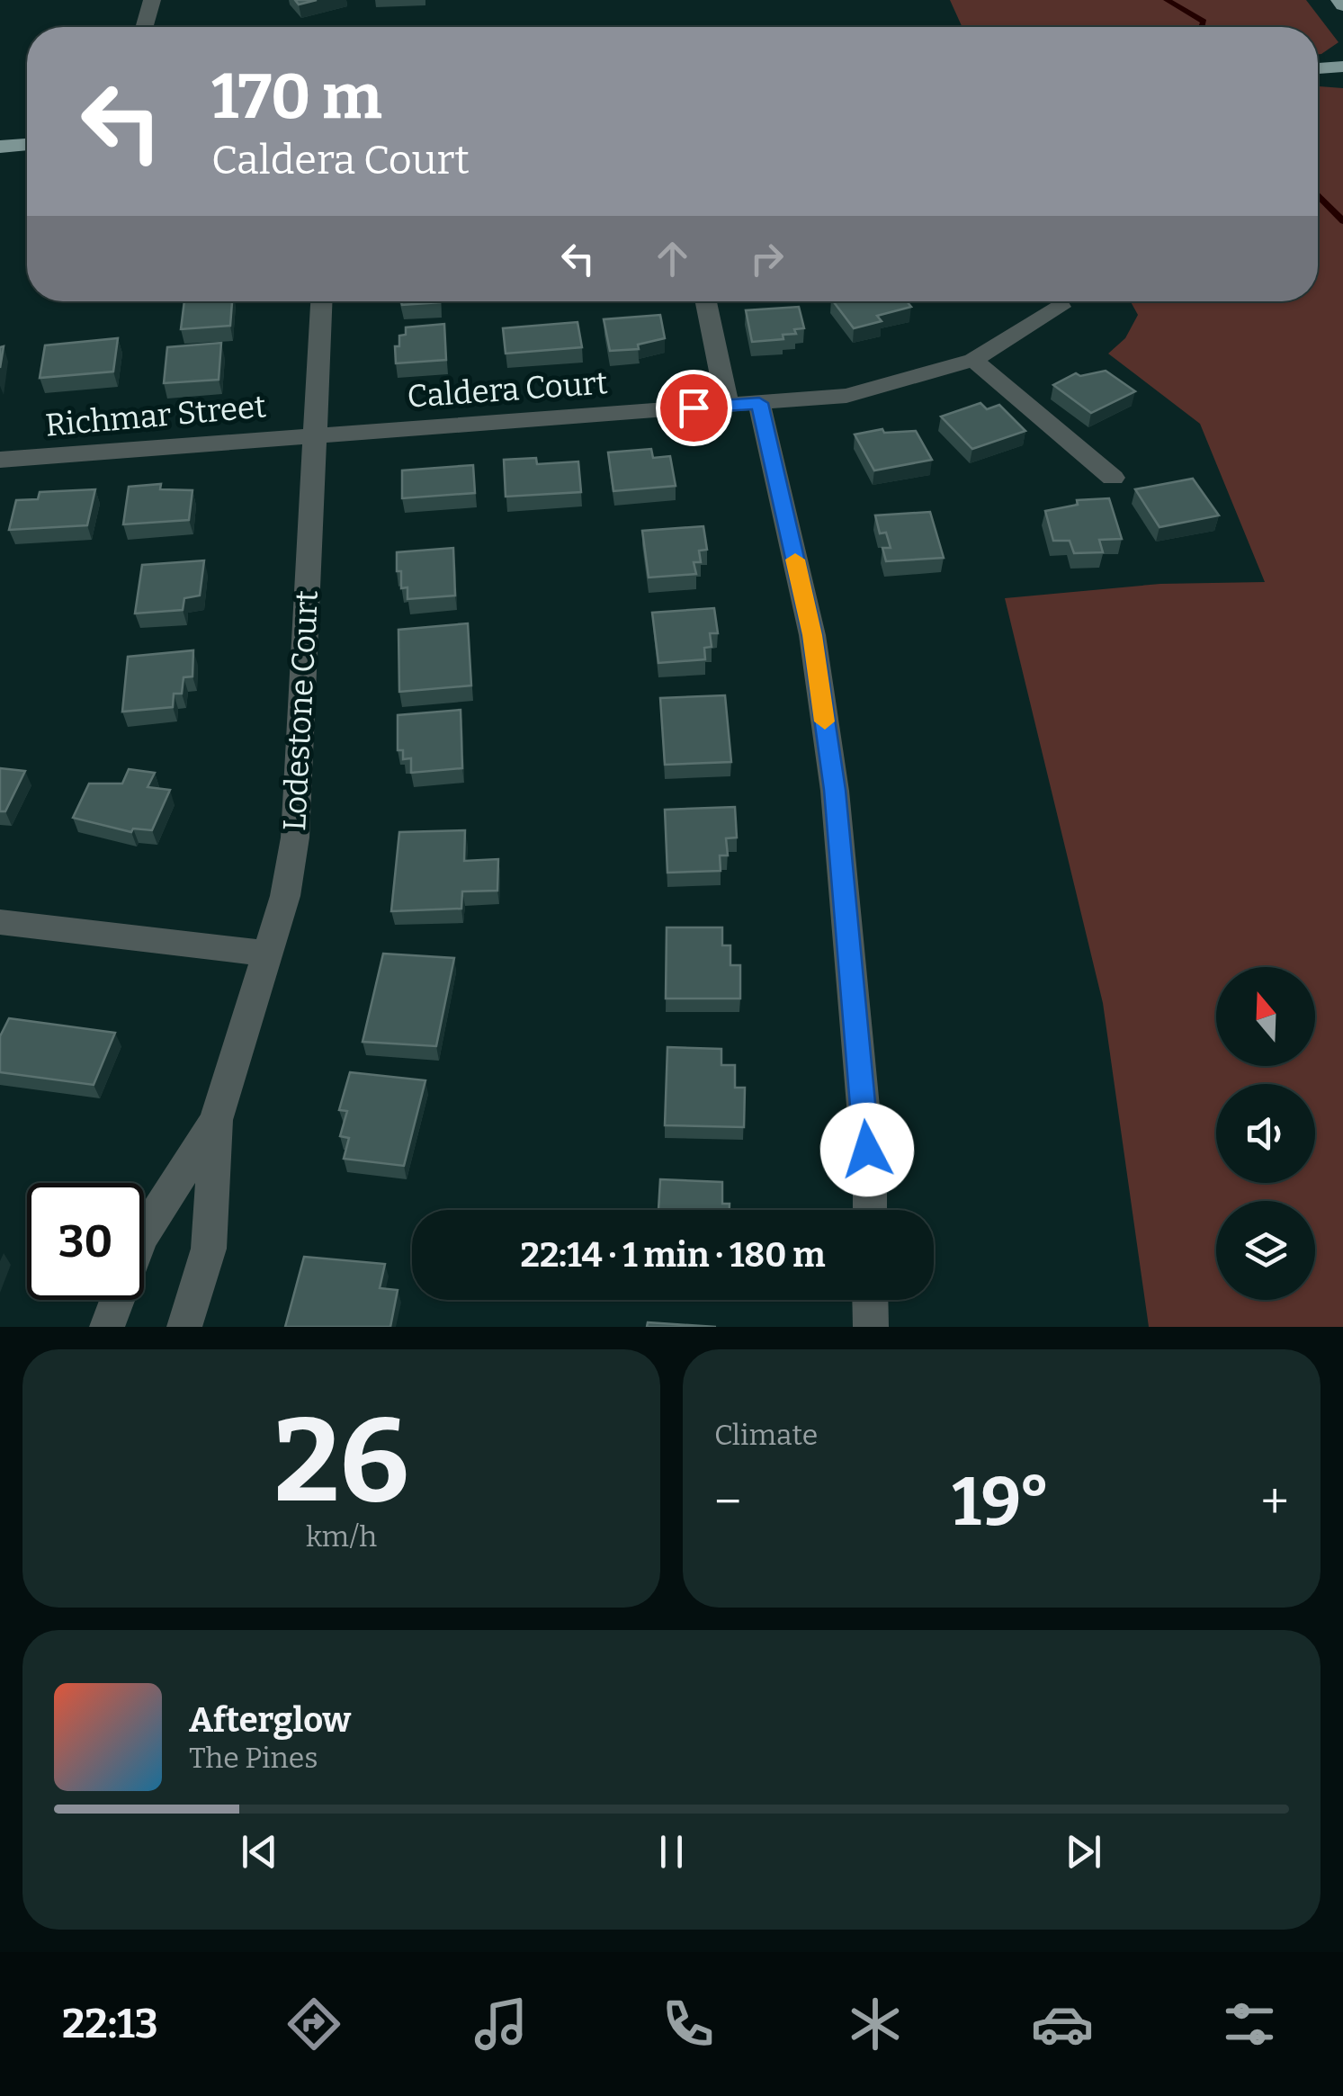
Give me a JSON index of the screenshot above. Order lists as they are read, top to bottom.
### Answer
{
  "streets": {
    "street": ["Caldera Court", "Richmar Street", "Lodestone Court"]
  },
  "crossings": [
    ["Caldera Court", "Richmar Street"],
    ["Caldera Court", "Lodestone Court"],
    ["Richmar Street", "Lodestone Court"]
  ],
  "north": "top",
  "page": {
    "turn": ["170 m", "Caldera Court"],
    "limit": "30",
    "trip": "22:14 · 1 min · 180 m",
    "tile": [
      ["26", "km/h"],
      "Climate"
    ],
    "heat": ["−", "19°", "+"],
    "song": ["Afterglow", "The Pines"],
    "tabs": "22:13"
  }
}
